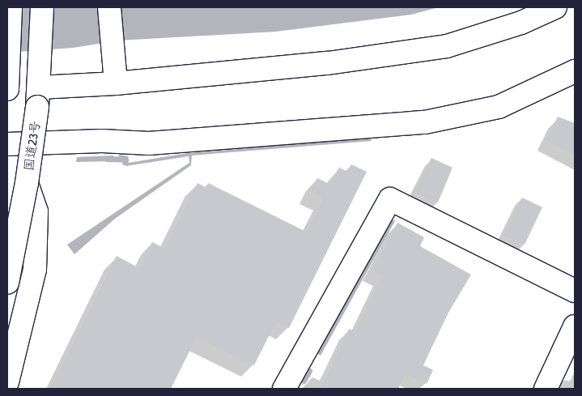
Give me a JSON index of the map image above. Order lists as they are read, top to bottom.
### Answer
{
  "streets": {
    "main road": ["国道23号"]
  }
}
